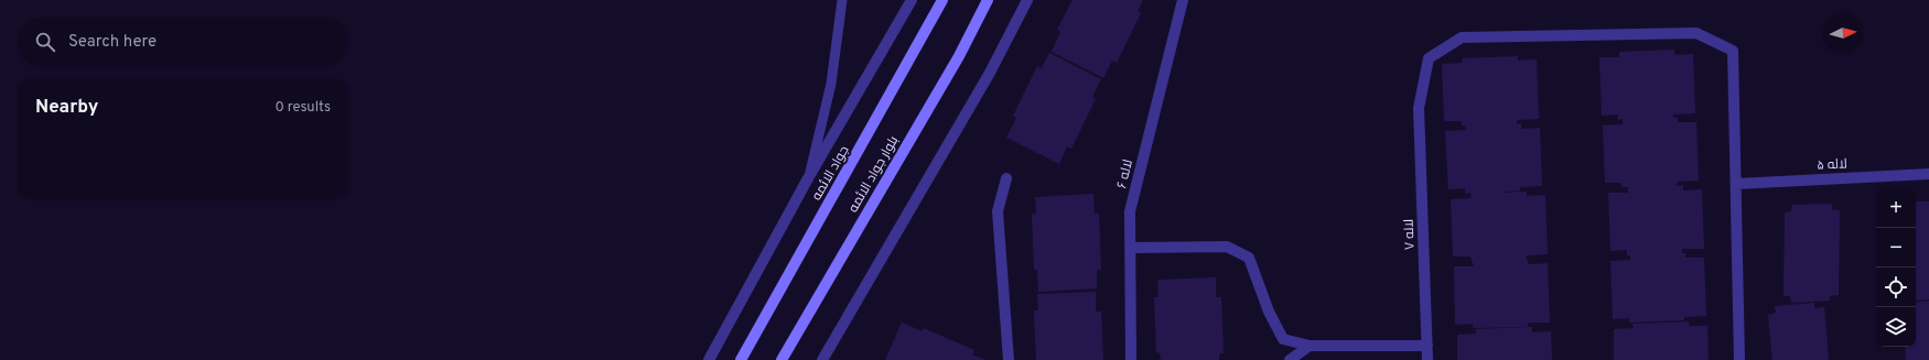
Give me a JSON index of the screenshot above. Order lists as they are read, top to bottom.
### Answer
{
  "streets": {
    "street": [
      "لاله ۵",
      "جواد الائمه",
      "بلوار جواد الائمه",
      "لاله ۶",
      "لاله ۷"
    ]
  },
  "crossings": [
    ["لاله ۵", "لاله ۷"]
  ],
  "north": "right",
  "page": {
    "search": "Search here",
    "heading": ["Nearby", "0 results"],
    "map_buttons": ["+", "−"]
  }
}
